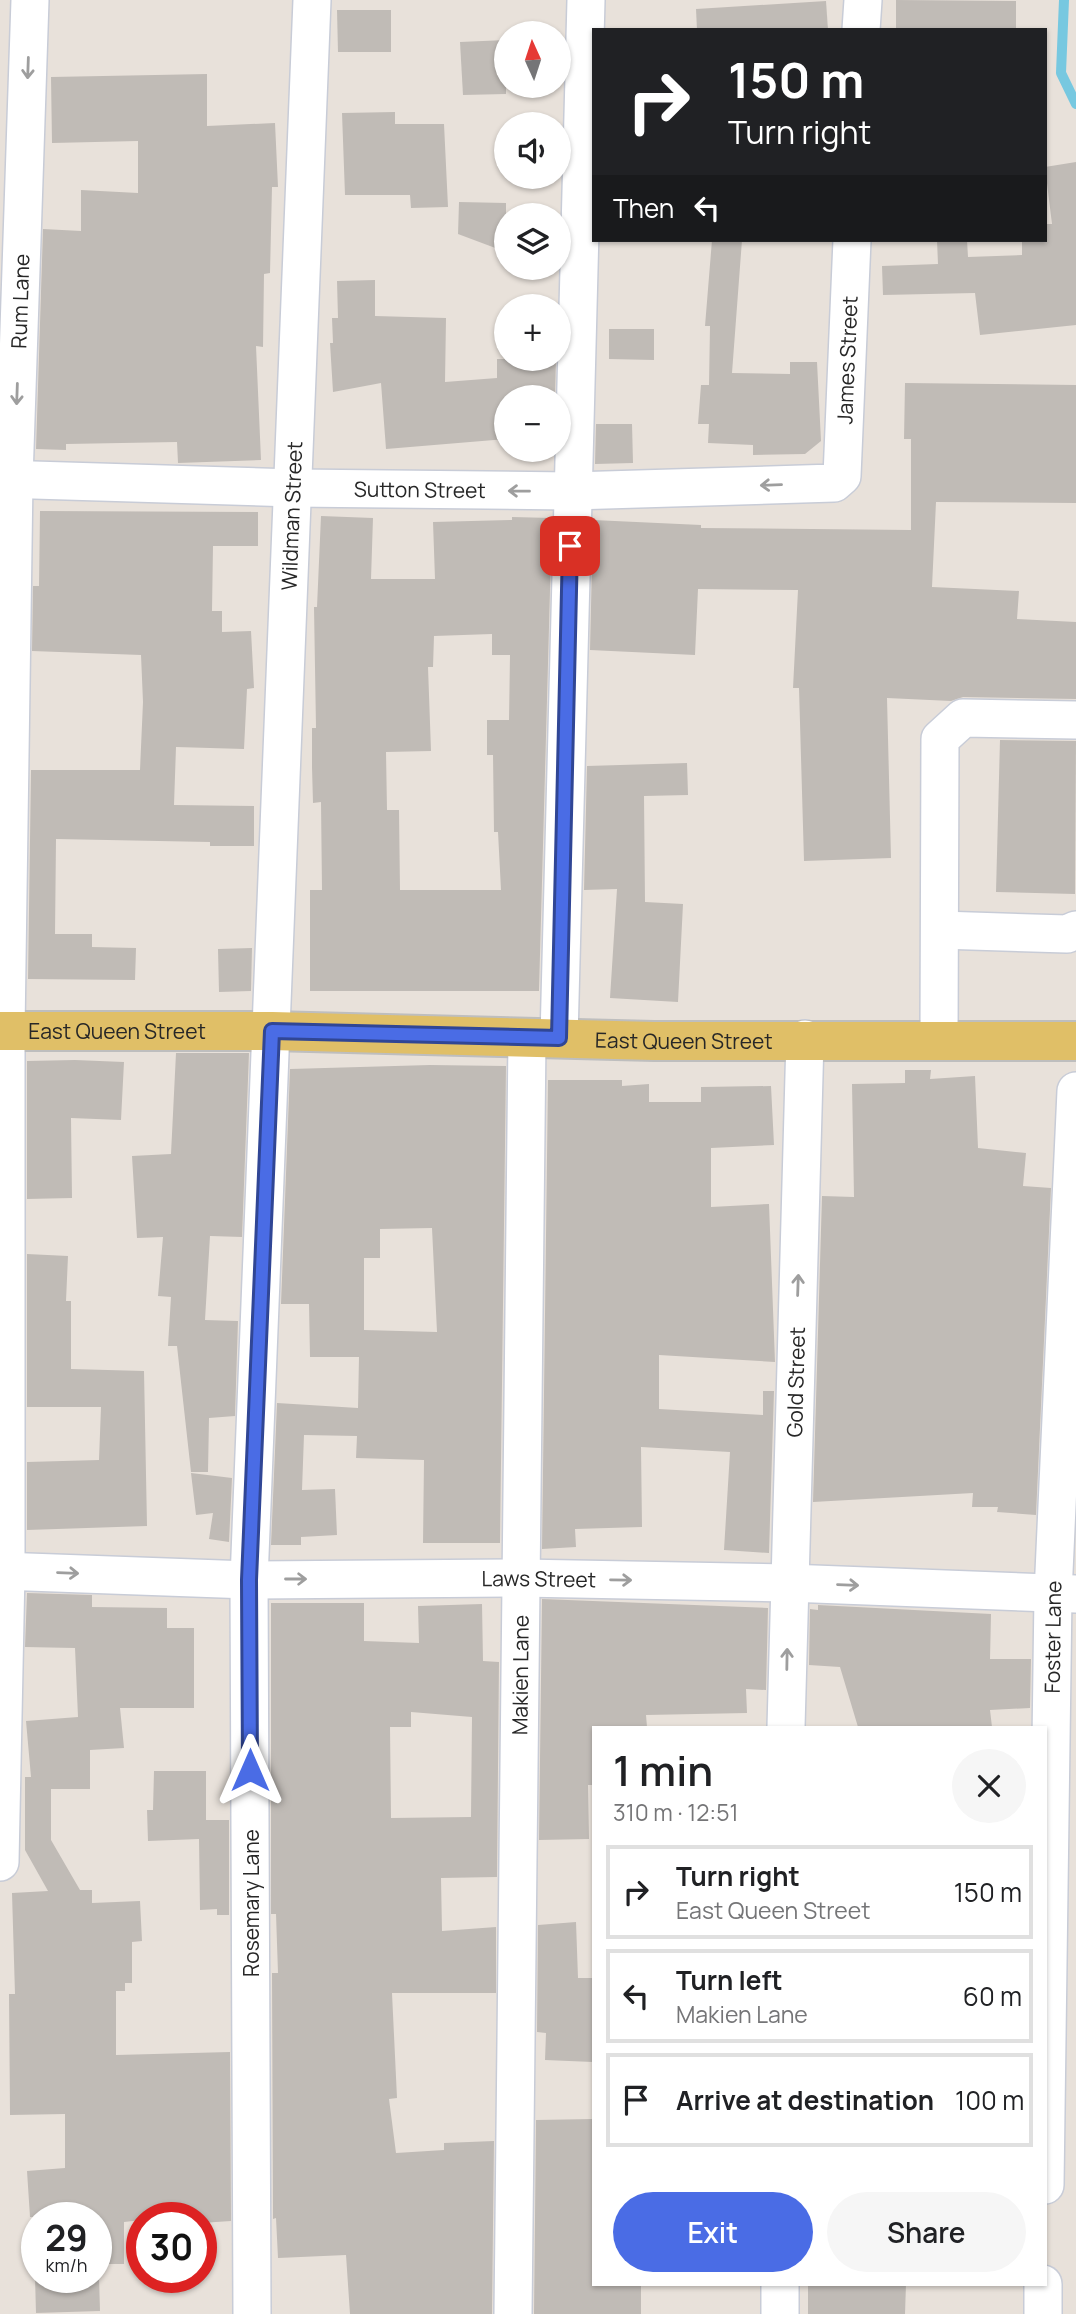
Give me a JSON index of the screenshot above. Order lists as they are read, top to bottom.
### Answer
{
  "streets": {
    "main road": ["East Queen Street"],
    "street": [
      "Rum Lane",
      "James Street",
      "Sutton Street",
      "Wildman Street",
      "Gold Street",
      "Laws Street",
      "Foster Lane",
      "Makien Lane",
      "Rosemary Lane"
    ]
  },
  "crossings": [
    ["Rum Lane", "Sutton Street"],
    ["Rum Lane", "East Queen Street"],
    ["Rum Lane", "Laws Street"],
    ["James Street", "Sutton Street"],
    ["Sutton Street", "Wildman Street"],
    ["Sutton Street", "Makien Lane"],
    ["Wildman Street", "East Queen Street"],
    ["Wildman Street", "Rosemary Lane"],
    ["East Queen Street", "Gold Street"],
    ["East Queen Street", "Makien Lane"],
    ["East Queen Street", "Rosemary Lane"],
    ["Gold Street", "Laws Street"],
    ["Laws Street", "Foster Lane"],
    ["Laws Street", "Makien Lane"],
    ["Laws Street", "Rosemary Lane"]
  ],
  "one_way": ["Sutton Street", "Gold Street", "Laws Street"],
  "north": "top",
  "page": {
    "map_buttons": ["+", "−"],
    "turn": ["150 m", "Turn right"],
    "then": "Then",
    "heading": ["1 min", "310 m · 12:51"],
    "list": [
      {
        "name": "Turn right",
        "note": "East Queen Street",
        "value": "150 m"
      },
      {
        "name": "Turn left",
        "note": "Makien Lane",
        "value": "60 m"
      },
      {
        "name": "Arrive at destination",
        "value": "100 m"
      }
    ],
    "buttons": ["Exit", "Share"],
    "speed": "29 km/h",
    "limit": "30"
  }
}
